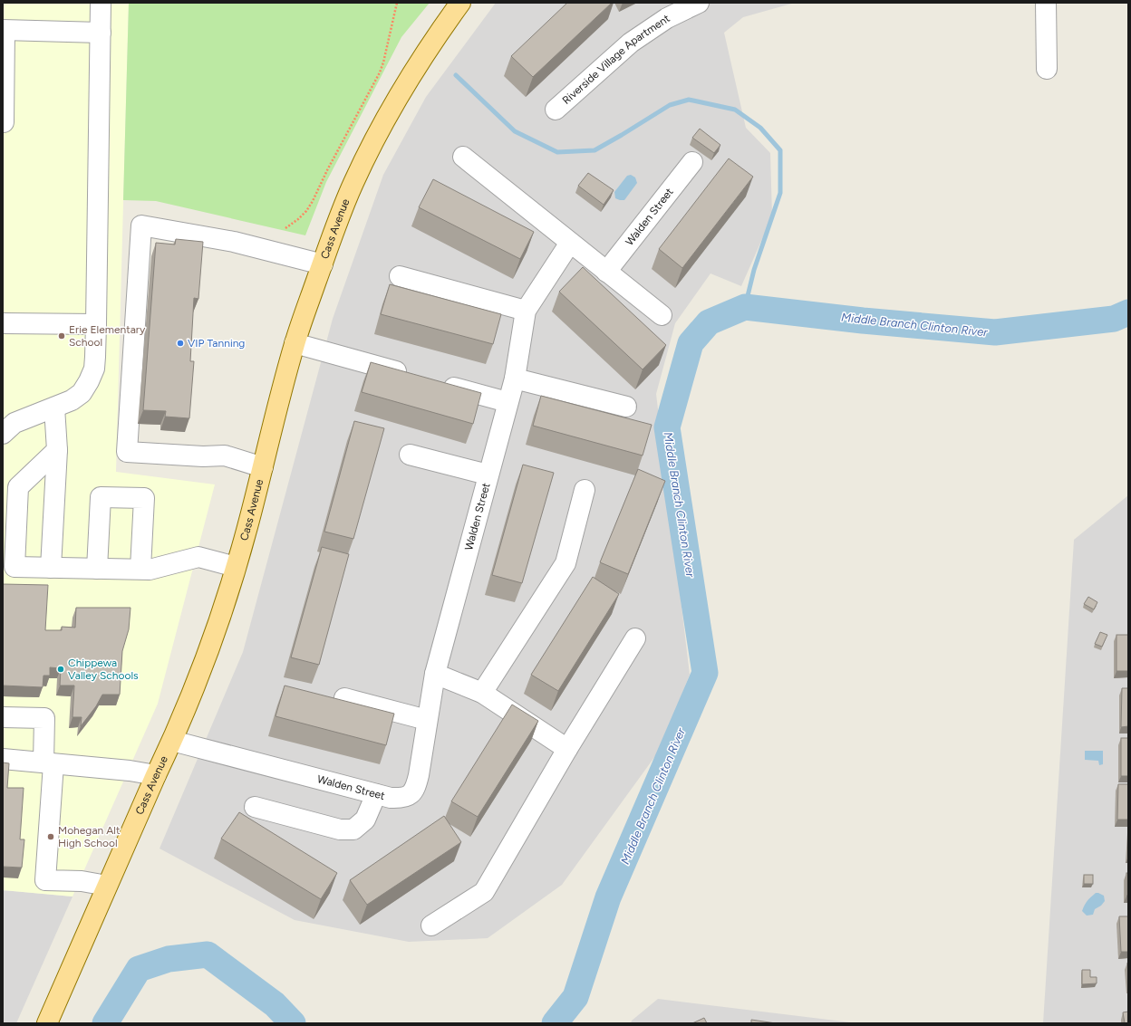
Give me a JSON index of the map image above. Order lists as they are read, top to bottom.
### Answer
{
  "streets": {
    "main road": ["Cass Avenue"],
    "street": ["Riverside Village Apartment", "Walden Street"]
  },
  "crossings": [
    ["Walden Street", "Cass Avenue"]
  ],
  "water": ["Middle Branch Clinton River"],
  "places": [
    "Erie Elementary School",
    "VIP Tanning",
    "Chippewa Valley Schools",
    "Mohegan Alt High School"
  ]
}
